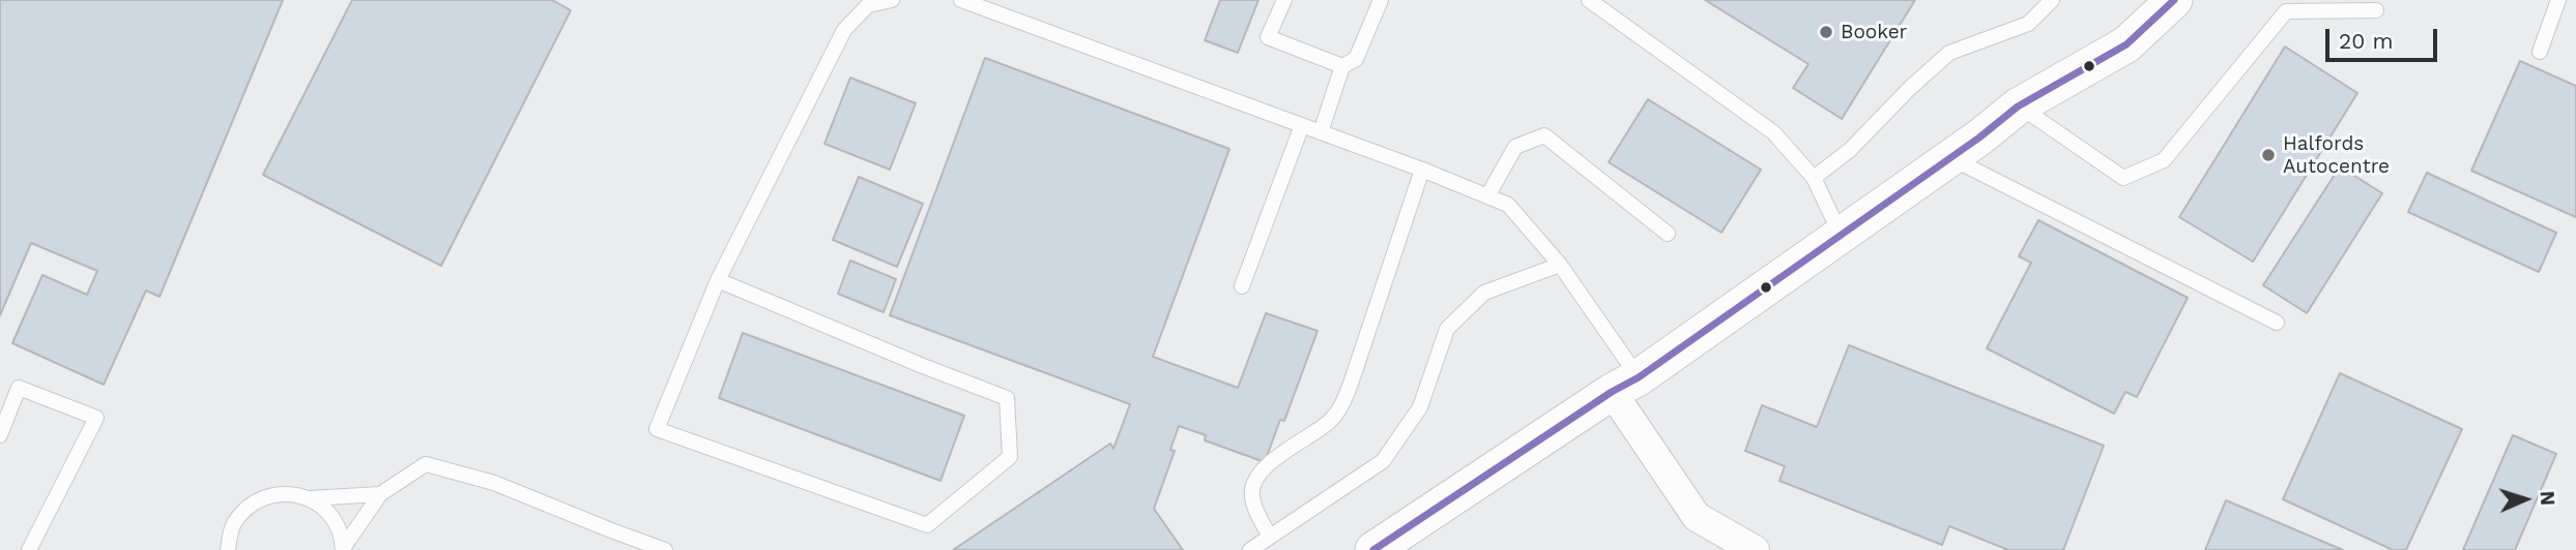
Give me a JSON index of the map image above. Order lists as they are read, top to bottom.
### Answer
{
  "places": ["Booker", "Halfords Autocentre"],
  "scale_bar": "20 m",
  "north": "right"
}
